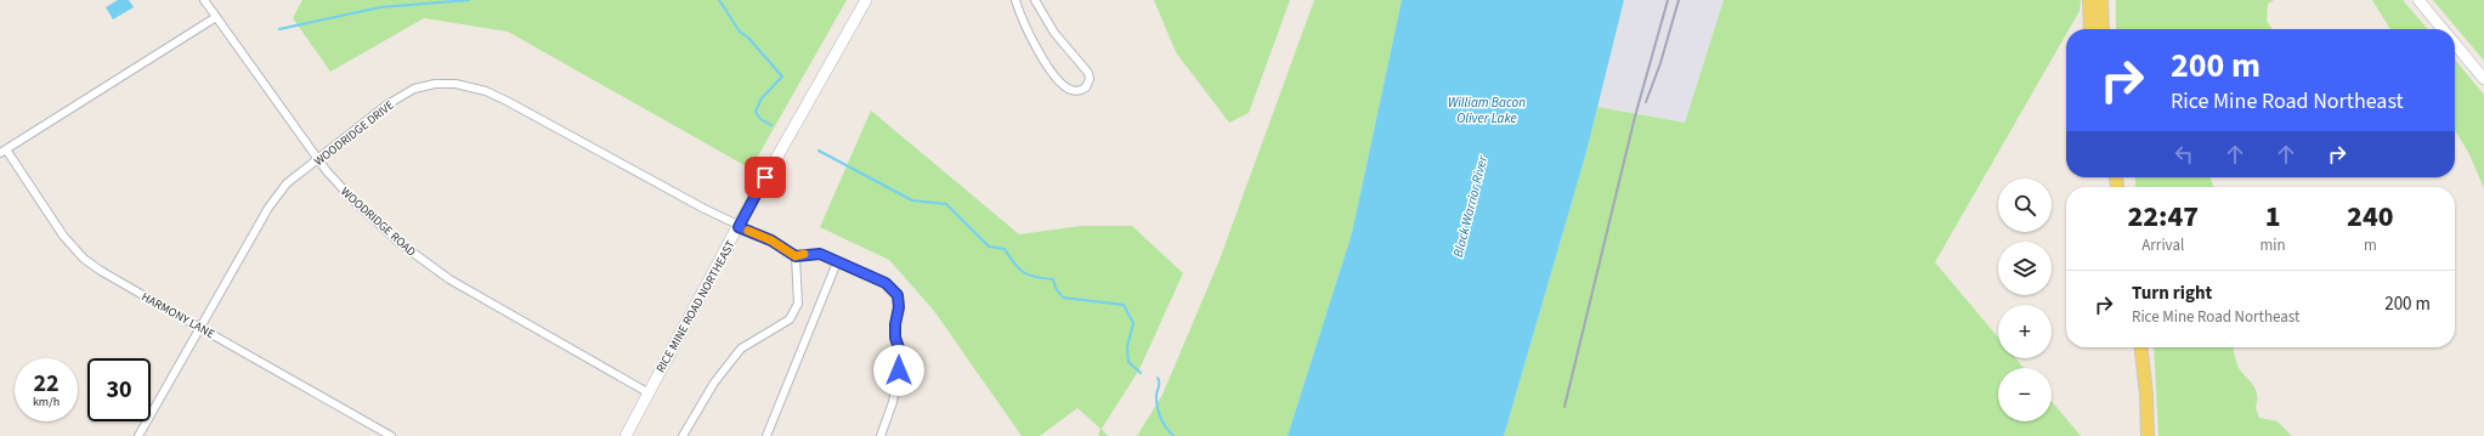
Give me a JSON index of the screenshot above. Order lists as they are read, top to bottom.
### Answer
{
  "streets": {
    "main road": ["RICE MINE ROAD NORTHEAST"],
    "street": ["WOODRIDGE DRIVE", "WOODRIDGE ROAD", "HARMONY LANE"]
  },
  "crossings": [
    ["WOODRIDGE DRIVE", "WOODRIDGE ROAD"],
    ["WOODRIDGE DRIVE", "RICE MINE ROAD NORTHEAST"],
    ["WOODRIDGE DRIVE", "HARMONY LANE"],
    ["WOODRIDGE ROAD", "RICE MINE ROAD NORTHEAST"]
  ],
  "water": ["William Bacon Oliver Lake", "Black Warrior River"],
  "page": {
    "turn": ["200 m", "Rice Mine Road Northeast"],
    "map_buttons": ["+", "−"],
    "eta": [
      "22:47",
      "Arrival",
      "1",
      "min",
      "240",
      "m"
    ],
    "list": [
      {
        "name": "Turn right",
        "note": "Rice Mine Road Northeast",
        "value": "200 m"
      }
    ],
    "speed": "22 km/h",
    "limit": "30"
  }
}
